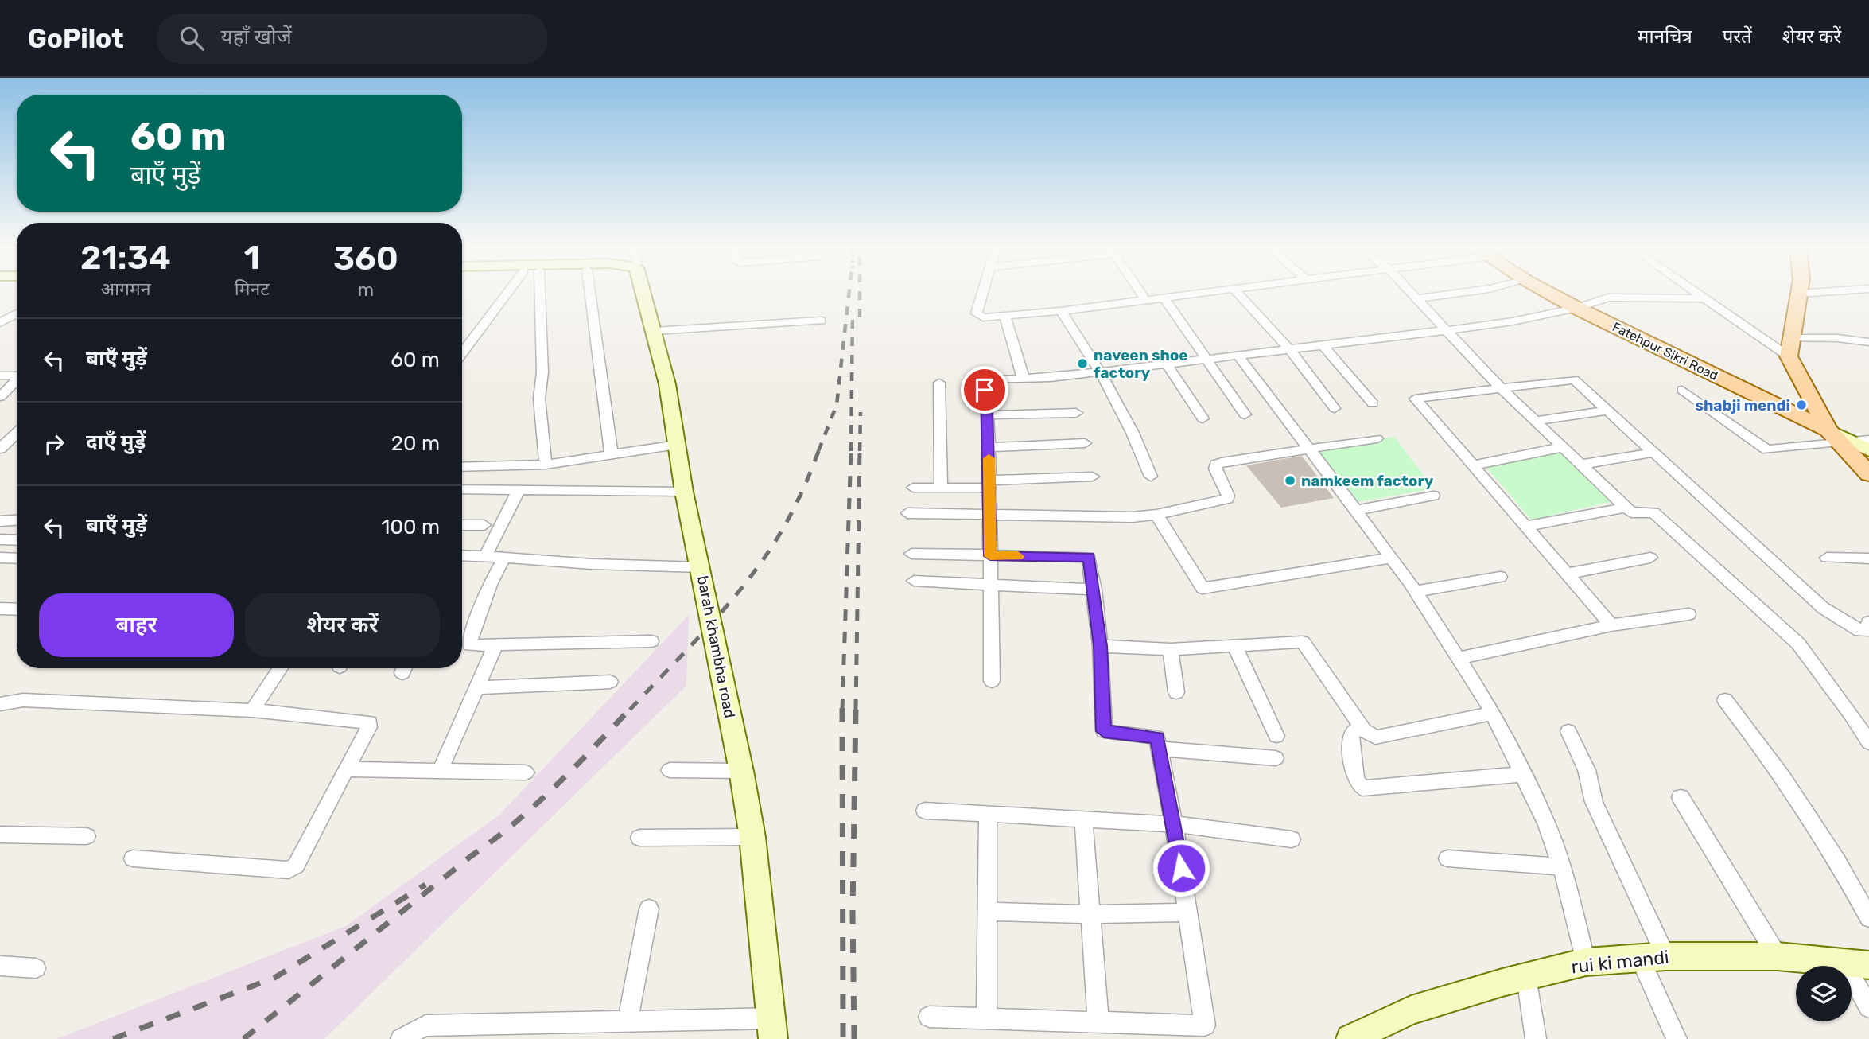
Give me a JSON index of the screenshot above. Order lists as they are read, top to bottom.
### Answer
{
  "streets": {
    "main road": ["Fatehpur Sikri Road"],
    "street": ["barah khambha road", "rui ki mandi"]
  },
  "places": ["naveen shoe factory", "shabji mendi", "namkeem factory"],
  "page": {
    "header": "GoPilot",
    "search": "यहाँ खोजें",
    "nav": ["मानचित्र", "परतें", "शेयर करें"],
    "turn": ["60 m", "बाएँ मुड़ें"],
    "eta": [
      "21:34",
      "आगमन",
      "1",
      "मिनट",
      "360",
      "m"
    ],
    "list": [
      {
        "name": "बाएँ मुड़ें",
        "value": "60 m"
      },
      {
        "name": "दाएँ मुड़ें",
        "value": "20 m"
      },
      {
        "name": "बाएँ मुड़ें",
        "value": "100 m"
      }
    ],
    "buttons": ["बाहर", "शेयर करें"]
  }
}
